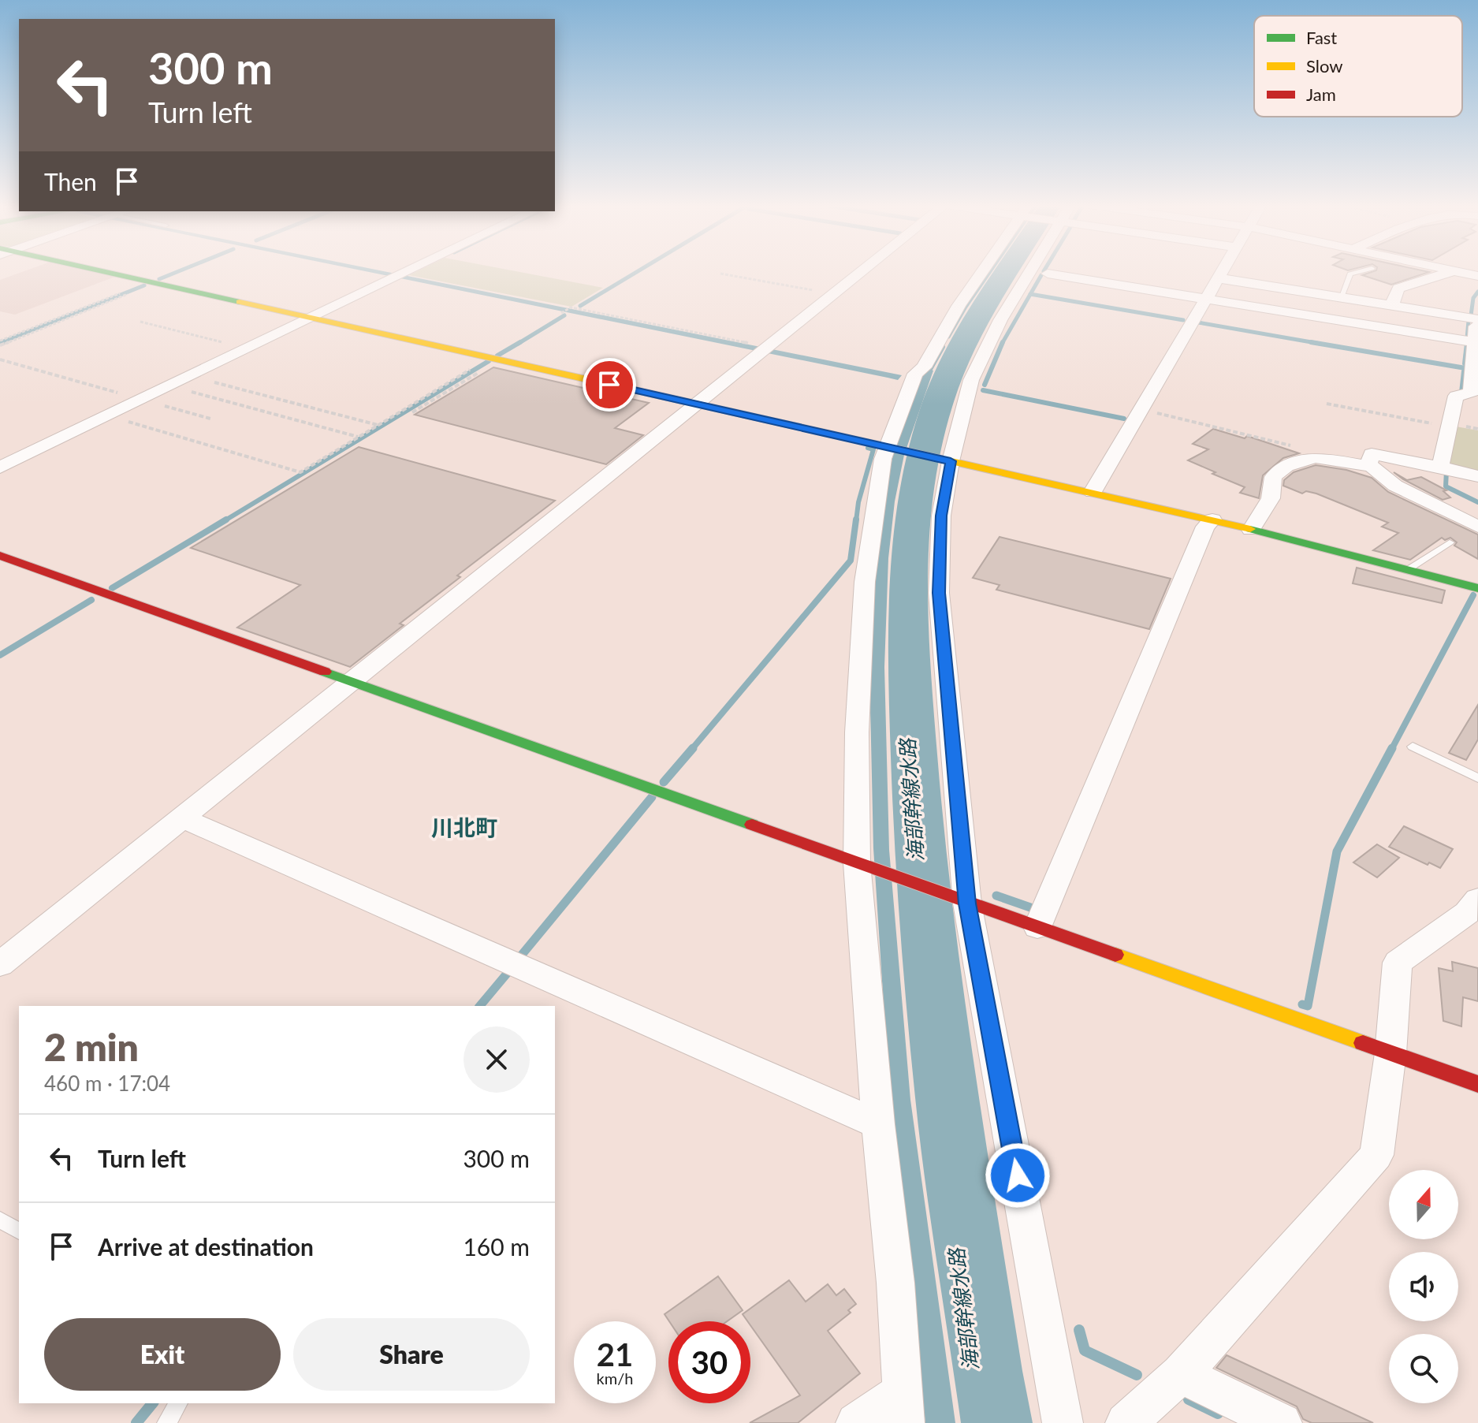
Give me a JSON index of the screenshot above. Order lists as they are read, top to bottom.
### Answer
{
  "districts": ["川北町"],
  "water": ["海部幹線水路"],
  "legend": ["Fast", "Slow", "Jam"],
  "north": "top",
  "page": {
    "turn": ["300 m", "Turn left"],
    "then": "Then",
    "heading": ["2 min", "460 m · 17:04"],
    "list": [
      {
        "name": "Turn left",
        "value": "300 m"
      },
      {
        "name": "Arrive at destination",
        "value": "160 m"
      }
    ],
    "buttons": ["Exit", "Share"],
    "speed": "21 km/h",
    "limit": "30"
  }
}
